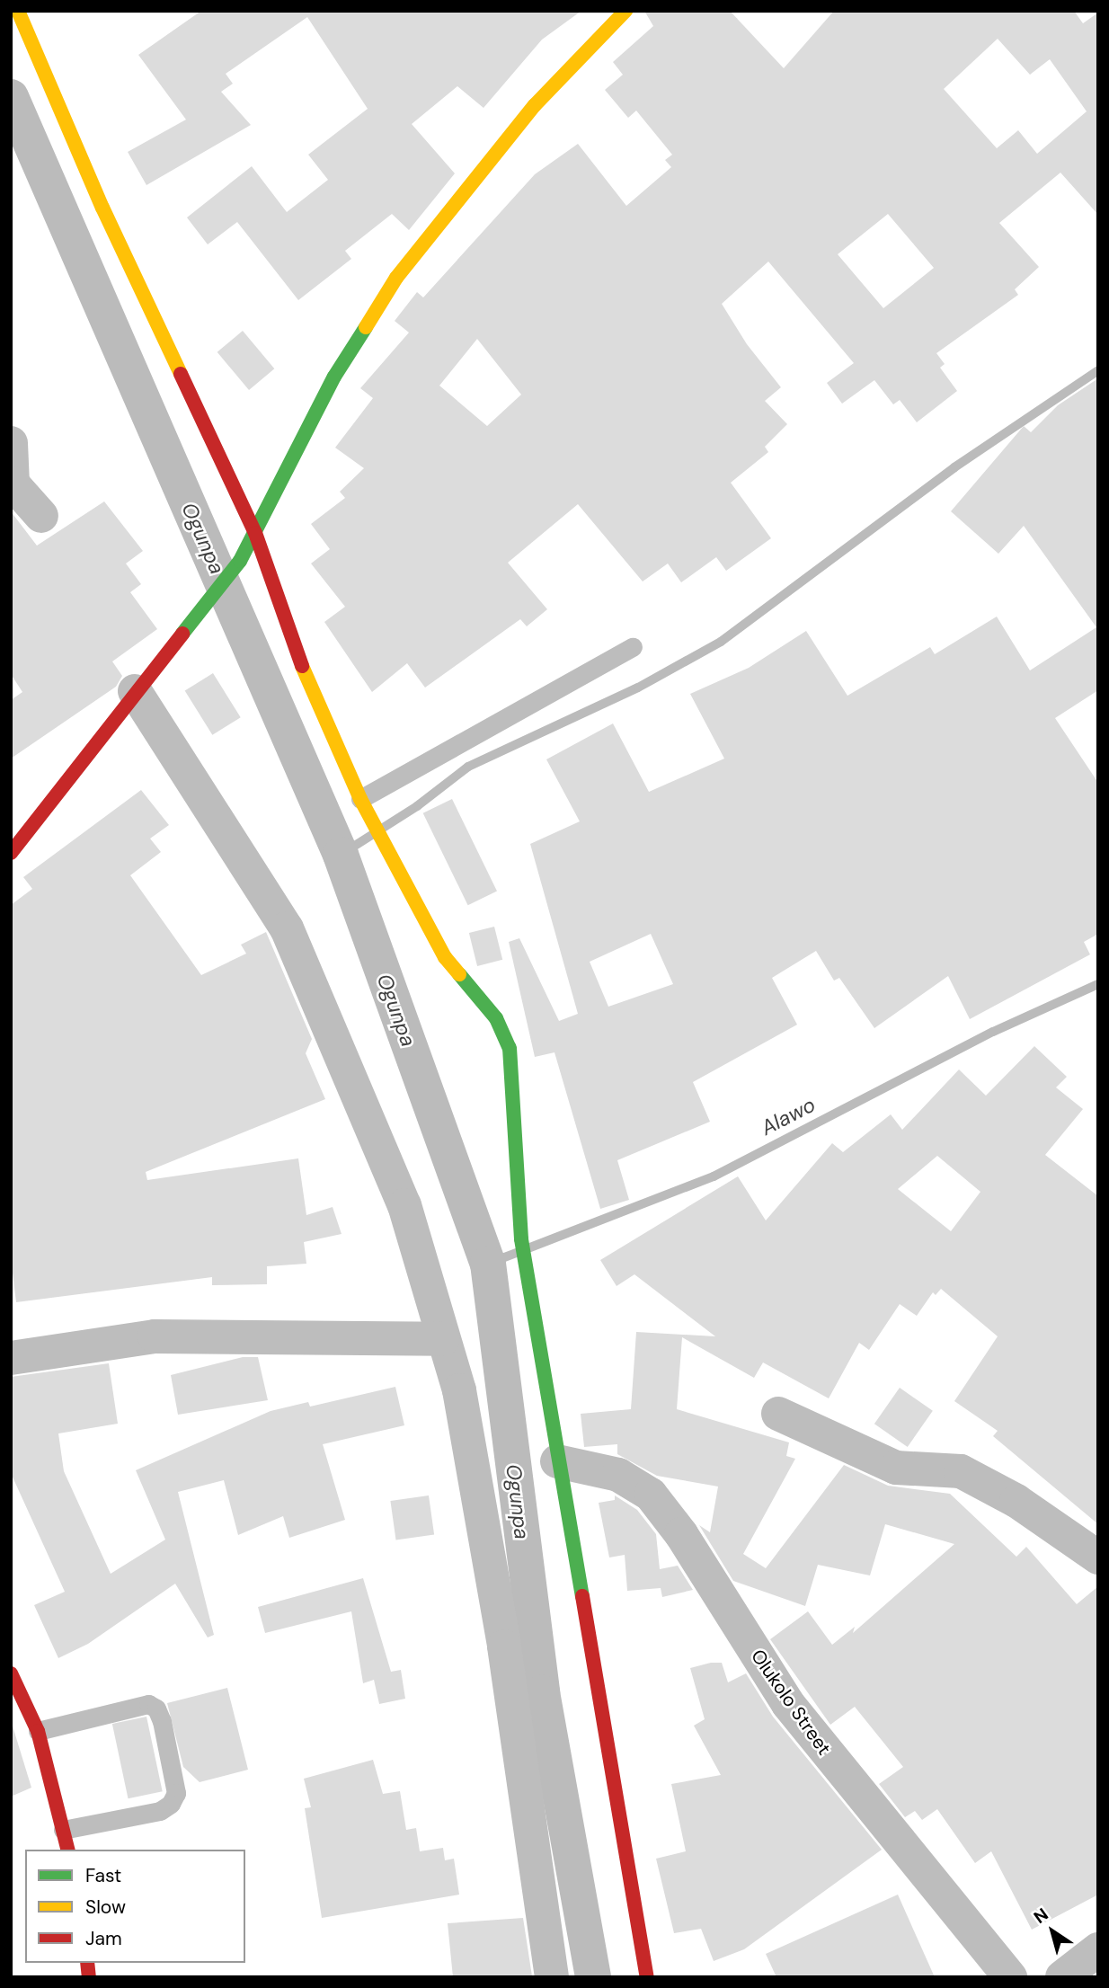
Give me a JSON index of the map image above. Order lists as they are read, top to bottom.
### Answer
{
  "streets": {
    "street": ["Olukolo Street"]
  },
  "water": ["Ogunpa", "Alawo"],
  "legend": ["Fast", "Slow", "Jam"],
  "north": "top left"
}
